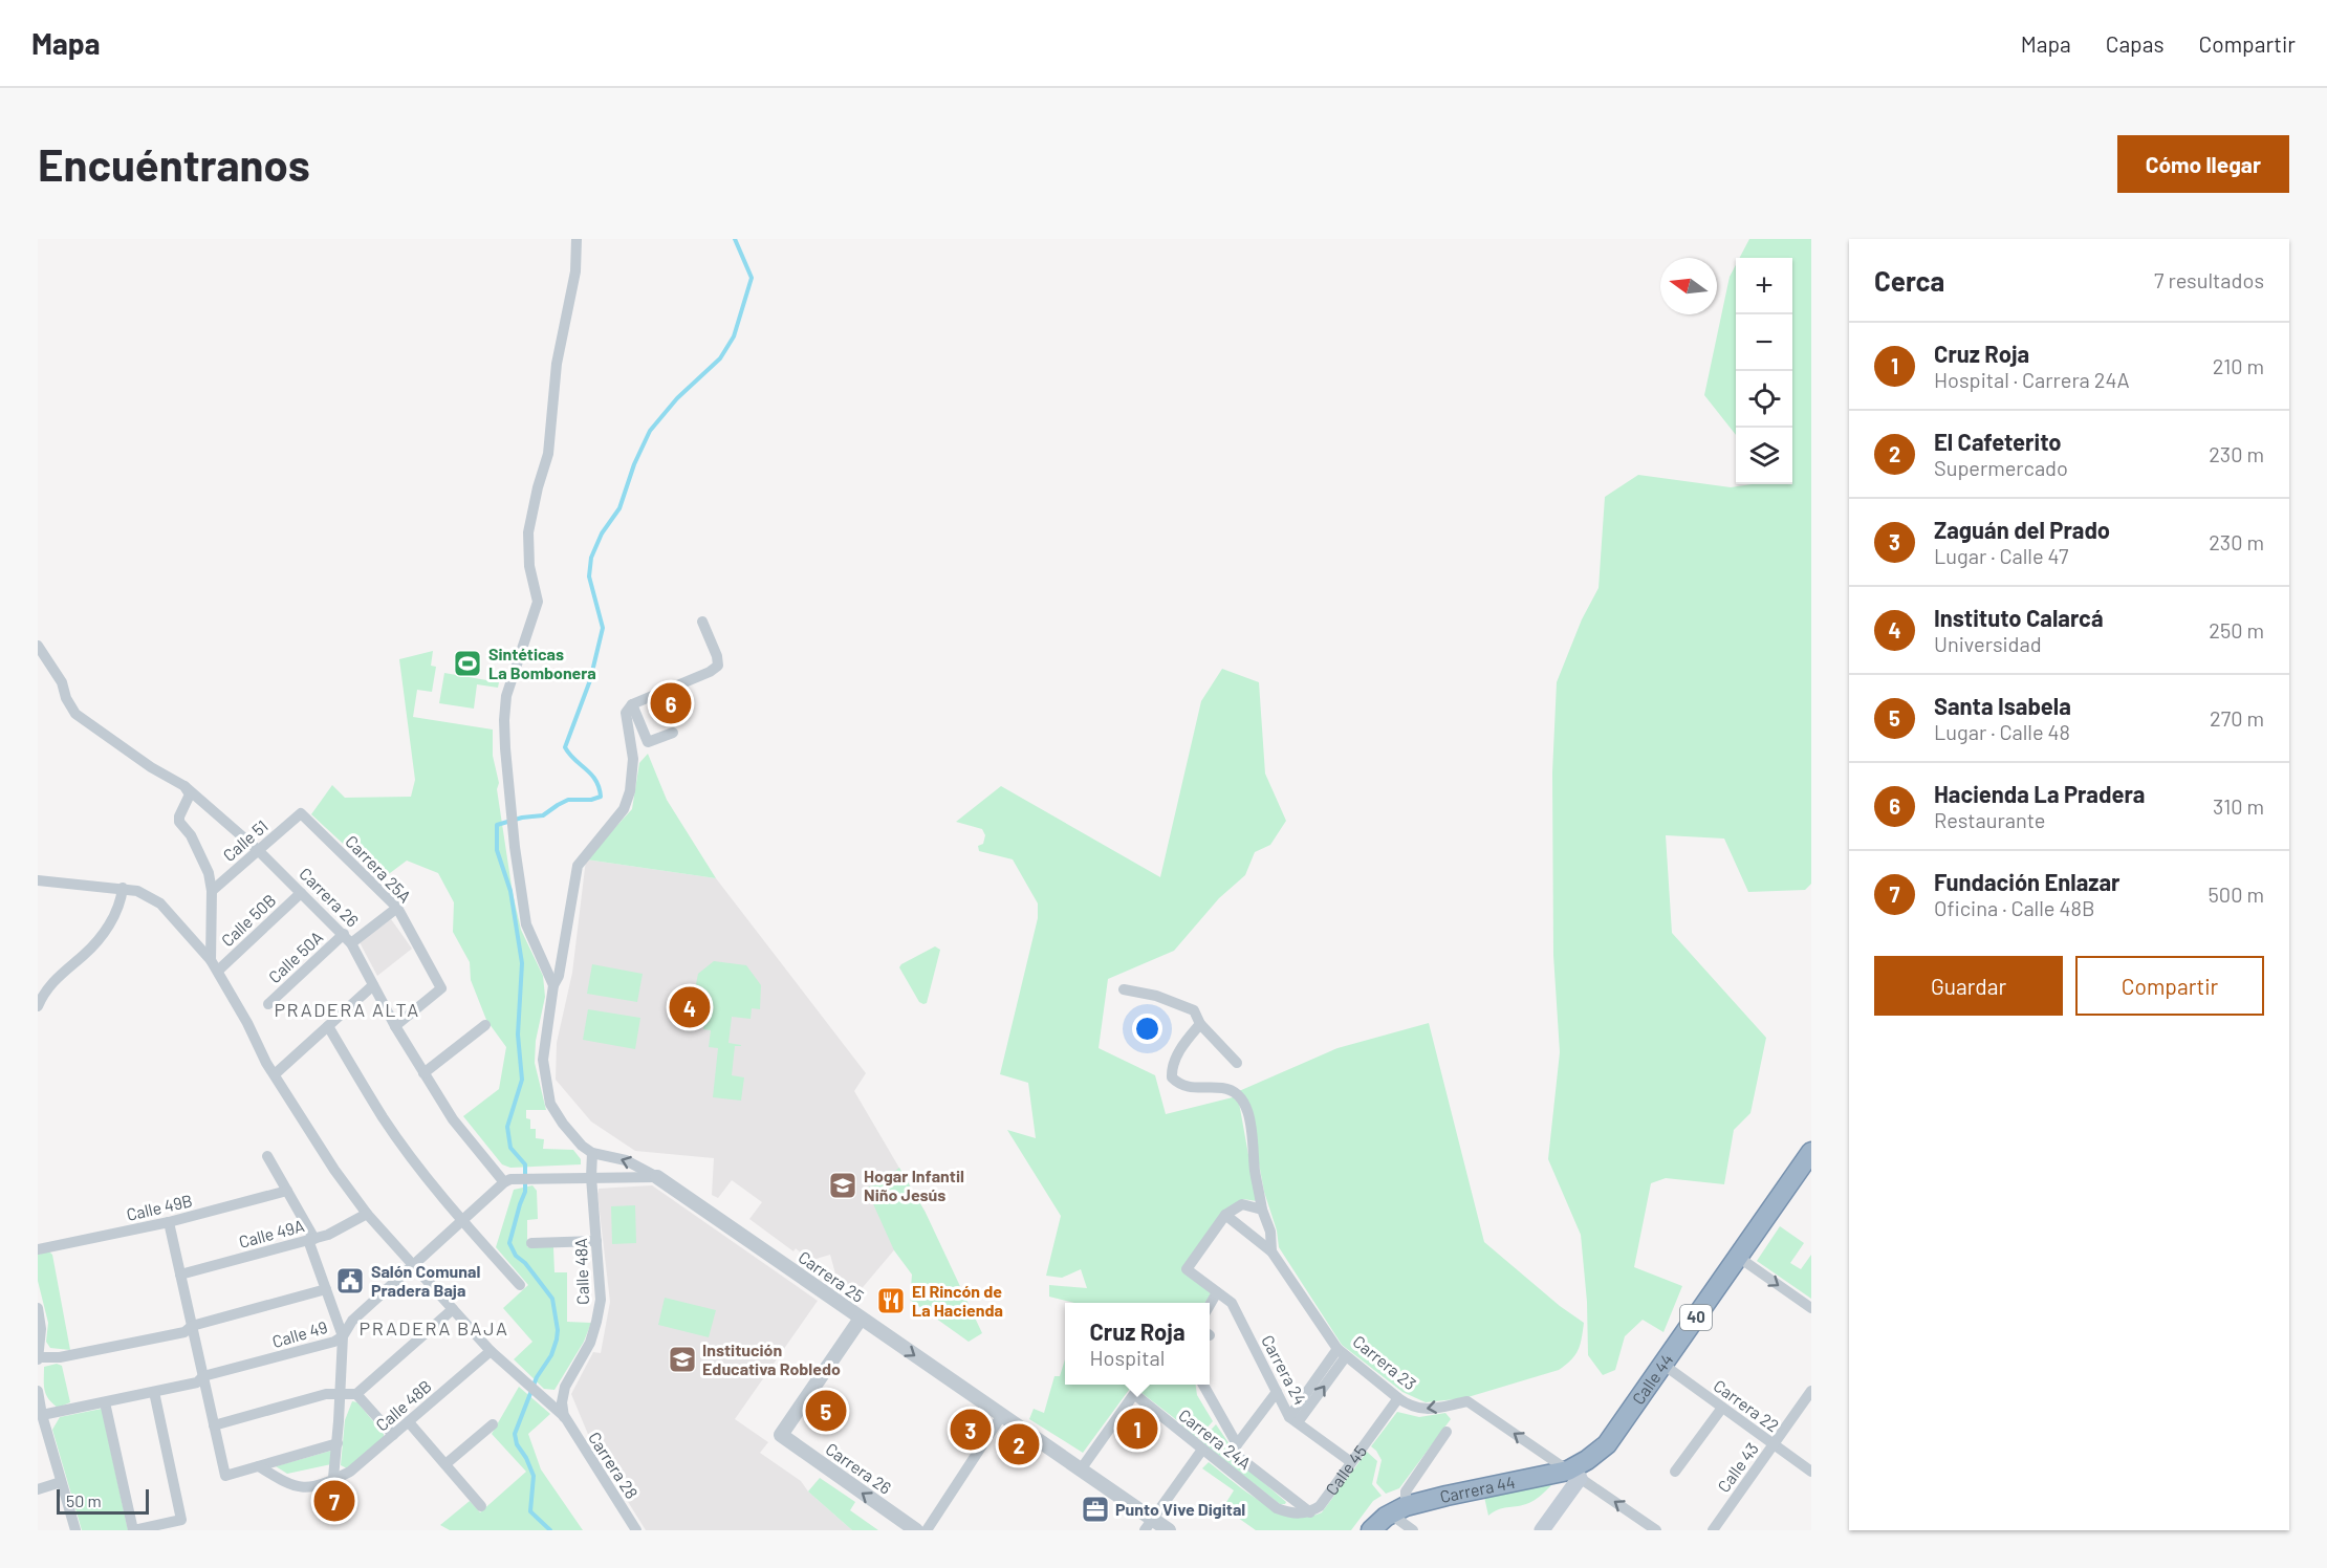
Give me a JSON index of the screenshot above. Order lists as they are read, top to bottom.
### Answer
{
  "streets": {
    "highway": ["40", "Calle 44", "Carrera 44"],
    "street": [
      "Calle 51",
      "Carrera 25A",
      "Carrera 26",
      "Calle 50B",
      "Calle 50A",
      "Calle 49B",
      "Calle 49A",
      "Calle 48A",
      "Carrera 25",
      "Calle 49",
      "Carrera 23",
      "Carrera 24",
      "Calle 48B",
      "Carrera 22",
      "Carrera 24A",
      "Carrera 28",
      "Calle 43",
      "Calle 45"
    ]
  },
  "crossings": [
    ["Calle 51", "Carrera 25A"],
    ["Calle 51", "Carrera 26"],
    ["Carrera 25A", "Carrera 26"],
    ["Carrera 25A", "Calle 50A"],
    ["Carrera 26", "Calle 50B"],
    ["Carrera 26", "Calle 50A"],
    ["Carrera 26", "Carrera 25"],
    ["Carrera 26", "Calle 49"],
    ["Calle 50B", "Carrera 28"],
    ["Calle 49A", "Carrera 28"],
    ["Calle 48A", "Carrera 28"],
    ["Carrera 25", "Carrera 24A"],
    ["40", "Carrera 44"],
    ["Calle 49", "Carrera 28"],
    ["Carrera 23", "Calle 44"],
    ["Carrera 23", "Calle 45"],
    ["Carrera 23", "Carrera 44"],
    ["Carrera 24", "Calle 45"],
    ["Calle 44", "Carrera 22"],
    ["Calle 44", "Carrera 44"],
    ["Calle 48B", "Carrera 28"],
    ["Carrera 22", "Calle 43"],
    ["Carrera 24A", "Calle 45"]
  ],
  "one_way": ["Carrera 23"],
  "districts": ["PRADERA ALTA", "PRADERA BAJA"],
  "places": {
    "sports": ["Sintéticas La Bombonera"],
    "school or university": ["Hogar Infantil Niño Jesús", "Institución Educativa Robledo"],
    "public building": ["Salón Comunal Pradera Baja"],
    "restaurant": ["El Rincón de La Hacienda"],
    "office": ["Punto Vive Digital"]
  },
  "scale_bar": "50 m",
  "north": "left",
  "page": {
    "header": "Mapa",
    "nav": ["Mapa", "Capas", "Compartir"],
    "buttons": [
      "Cómo llegar",
      ["Guardar", "Compartir"]
    ],
    "title": "Encuéntranos",
    "heading": ["Cerca", "7 resultados"],
    "map_buttons": ["+", "−"],
    "list": [
      {
        "mark": "1",
        "name": "Cruz Roja",
        "note": "Hospital · Carrera 24A",
        "value": "210 m"
      },
      {
        "mark": "2",
        "name": "El Cafeterito",
        "note": "Supermercado",
        "value": "230 m"
      },
      {
        "mark": "3",
        "name": "Zaguán del Prado",
        "note": "Lugar · Calle 47",
        "value": "230 m"
      },
      {
        "mark": "4",
        "name": "Instituto Calarcá",
        "note": "Universidad",
        "value": "250 m"
      },
      {
        "mark": "5",
        "name": "Santa Isabela",
        "note": "Lugar · Calle 48",
        "value": "270 m"
      },
      {
        "mark": "6",
        "name": "Hacienda La Pradera",
        "note": "Restaurante",
        "value": "310 m"
      },
      {
        "mark": "7",
        "name": "Fundación Enlazar",
        "note": "Oficina · Calle 48B",
        "value": "500 m"
      }
    ],
    "pins": [
      "6",
      "4",
      "5",
      "1",
      "3",
      "2",
      "7"
    ],
    "popup": ["Cruz Roja", "Hospital"],
    "scale": "50 m"
  }
}
